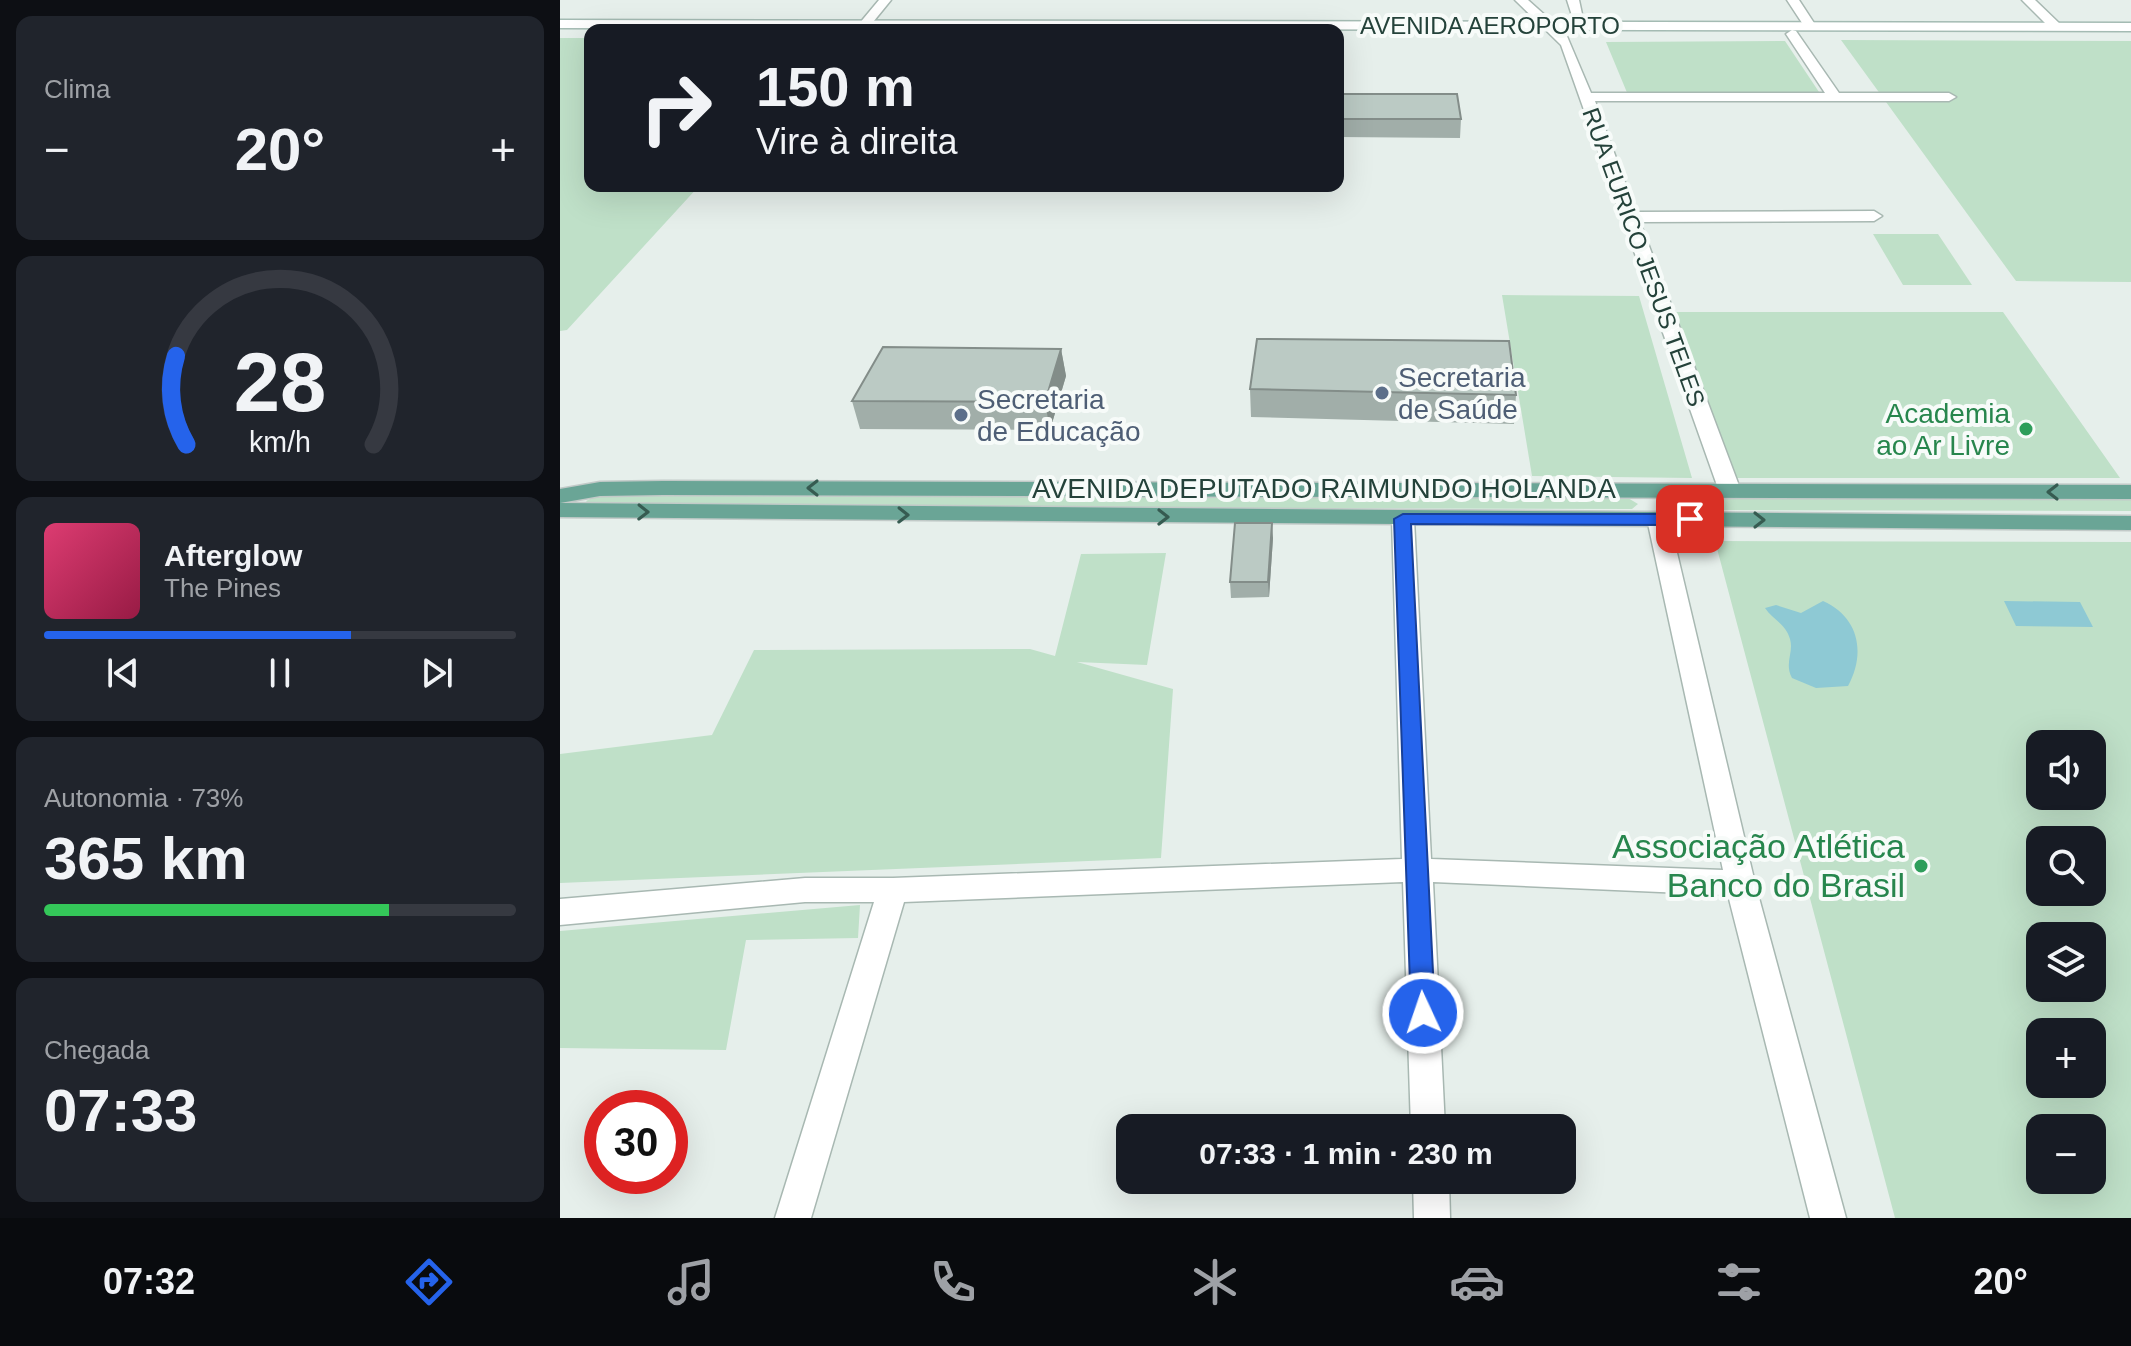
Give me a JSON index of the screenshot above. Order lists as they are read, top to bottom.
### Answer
{
  "streets": {
    "main road": ["AVENIDA DEPUTADO RAIMUNDO HOLANDA"],
    "street": ["AVENIDA AEROPORTO", "RUA EURICO JESUS TELES"]
  },
  "crossings": [
    ["AVENIDA AEROPORTO", "RUA EURICO JESUS TELES"],
    ["RUA EURICO JESUS TELES", "AVENIDA DEPUTADO RAIMUNDO HOLANDA"]
  ],
  "places": [
    "Secretaria de Saúde",
    "Secretaria de Educação",
    "Academia ao Ar Livre",
    "Associação Atlética Banco do Brasil"
  ],
  "page": {
    "tile": [
      "Clima",
      ["Autonomia · 73%", "365 km"],
      ["Chegada", "07:33"]
    ],
    "turn": ["150 m", "Vire à direita"],
    "heat": ["−", "20°", "+"],
    "song": ["Afterglow", "The Pines"],
    "map_buttons": ["+", "−"],
    "limit": "30",
    "trip": "07:33 · 1 min · 230 m",
    "tabs": ["07:32", "20°"],
    "gauge": ["28", "km/h"]
  }
}
